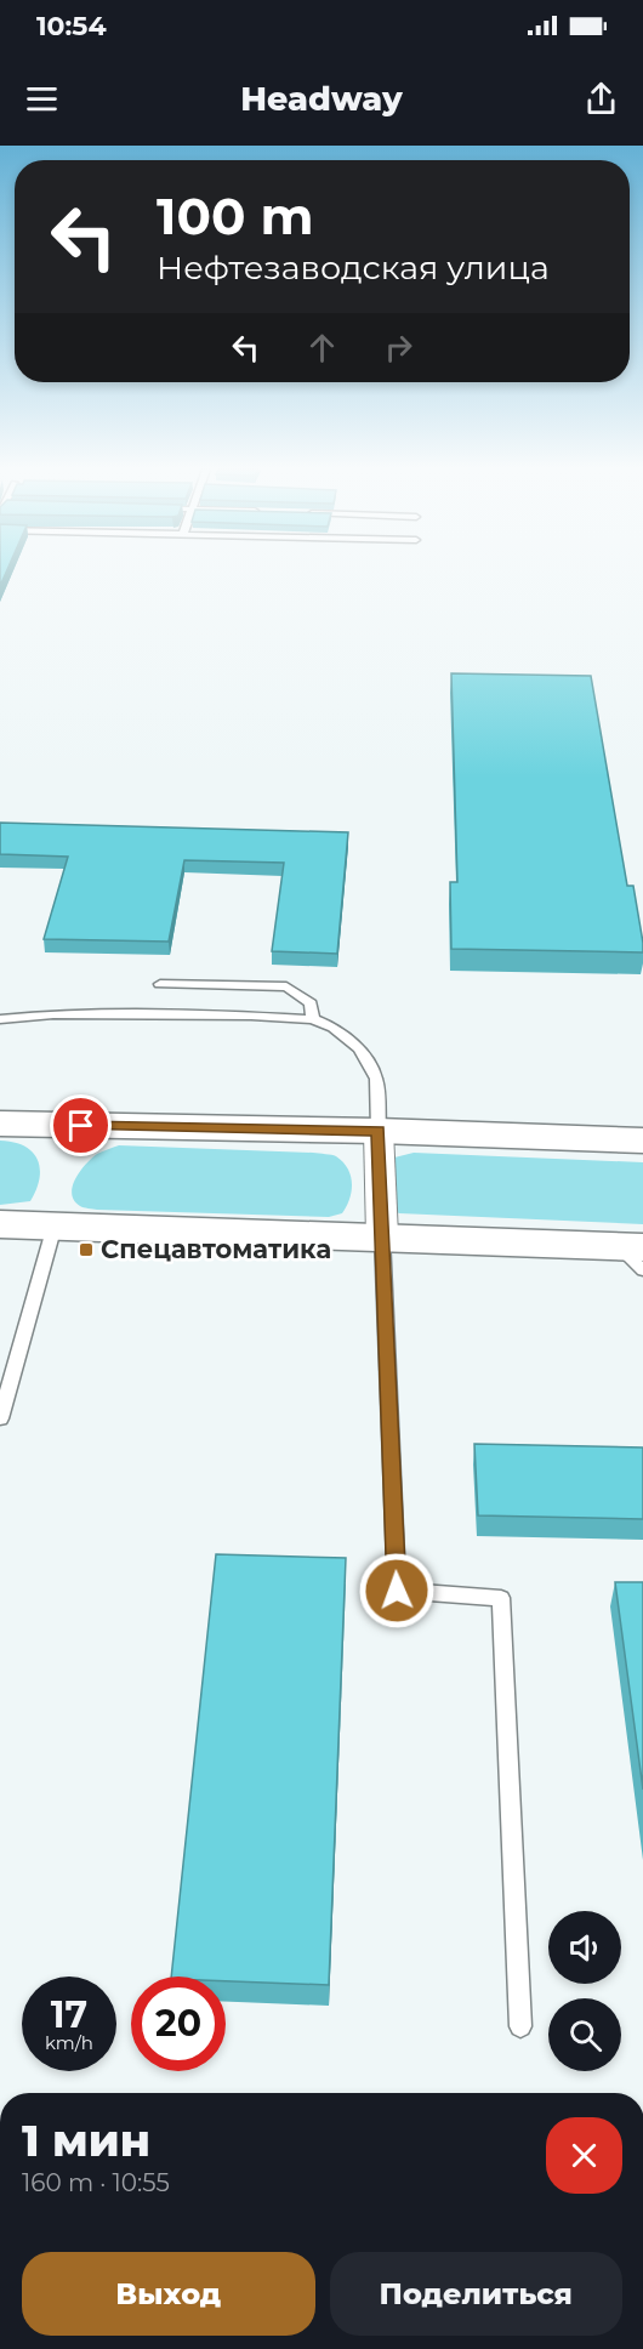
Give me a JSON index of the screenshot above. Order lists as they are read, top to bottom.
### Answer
{
  "places": {
    "transit": ["Спецавтоматика"]
  },
  "page": {
    "status": "10:54",
    "header": "Headway",
    "turn": ["100 m", "Нефтезаводская улица"],
    "speed": "17 km/h",
    "limit": "20",
    "heading": ["1 мин", "160 m · 10:55"],
    "buttons": ["Выход", "Поделиться"]
  }
}
